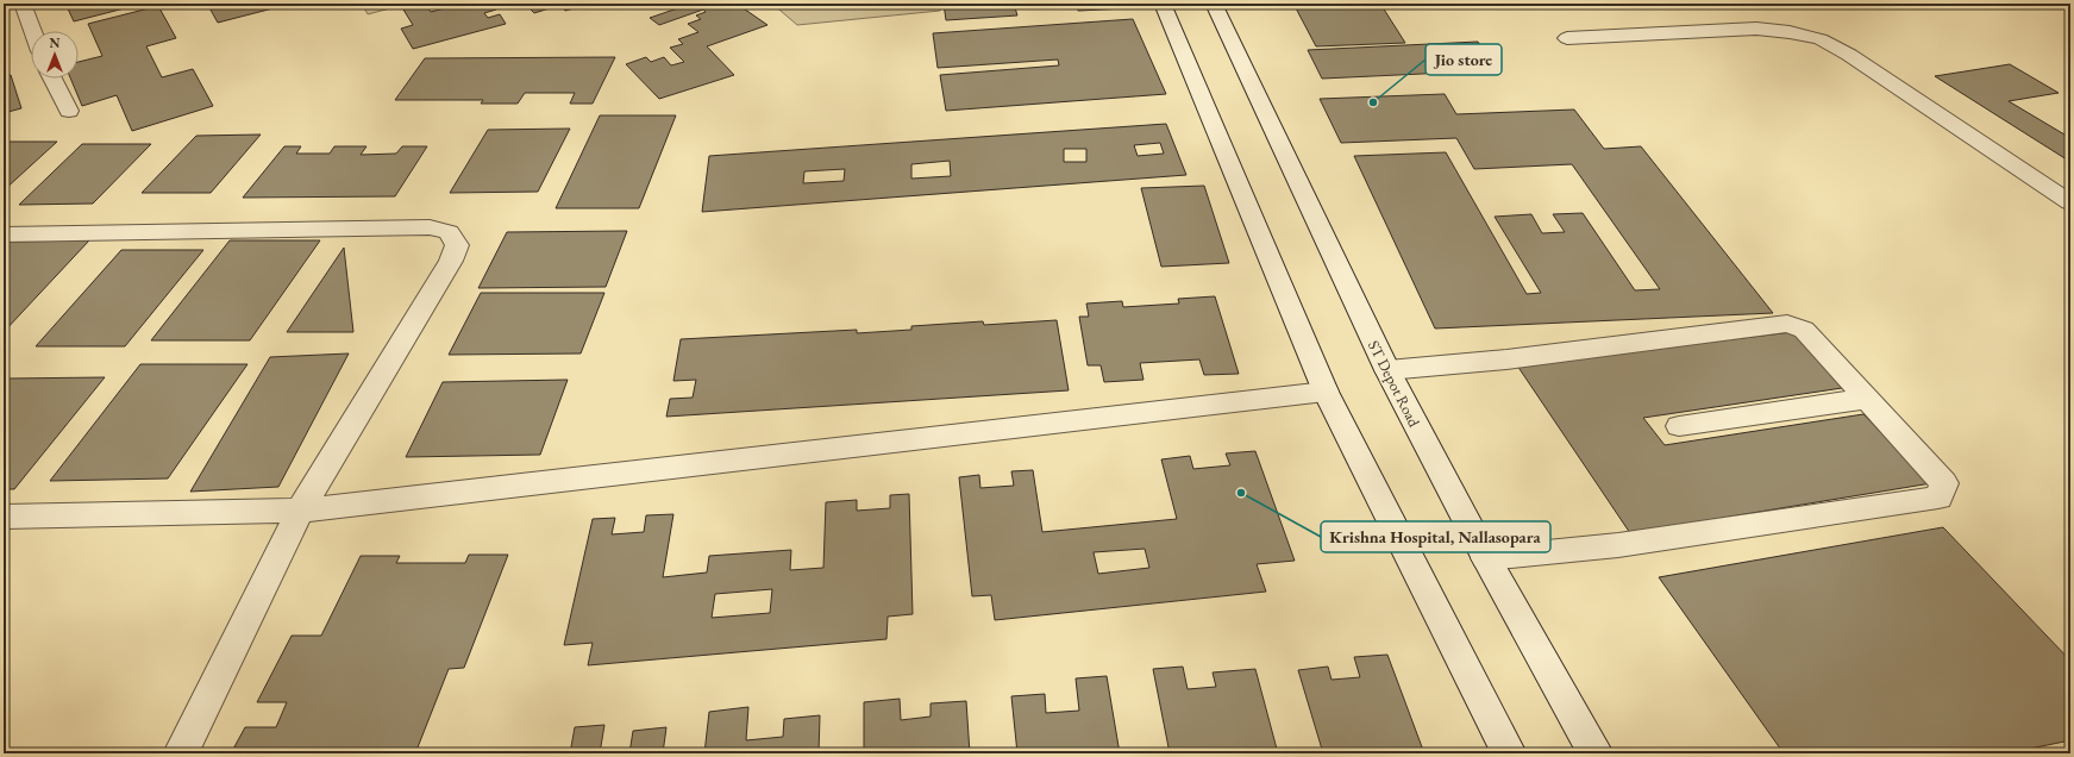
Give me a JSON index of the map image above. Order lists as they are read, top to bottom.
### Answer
{
  "streets": {
    "street": ["ST Depot Road"]
  },
  "places": ["Jio store", "Krishna Hospital, Nallasopara"],
  "north": "top"
}
